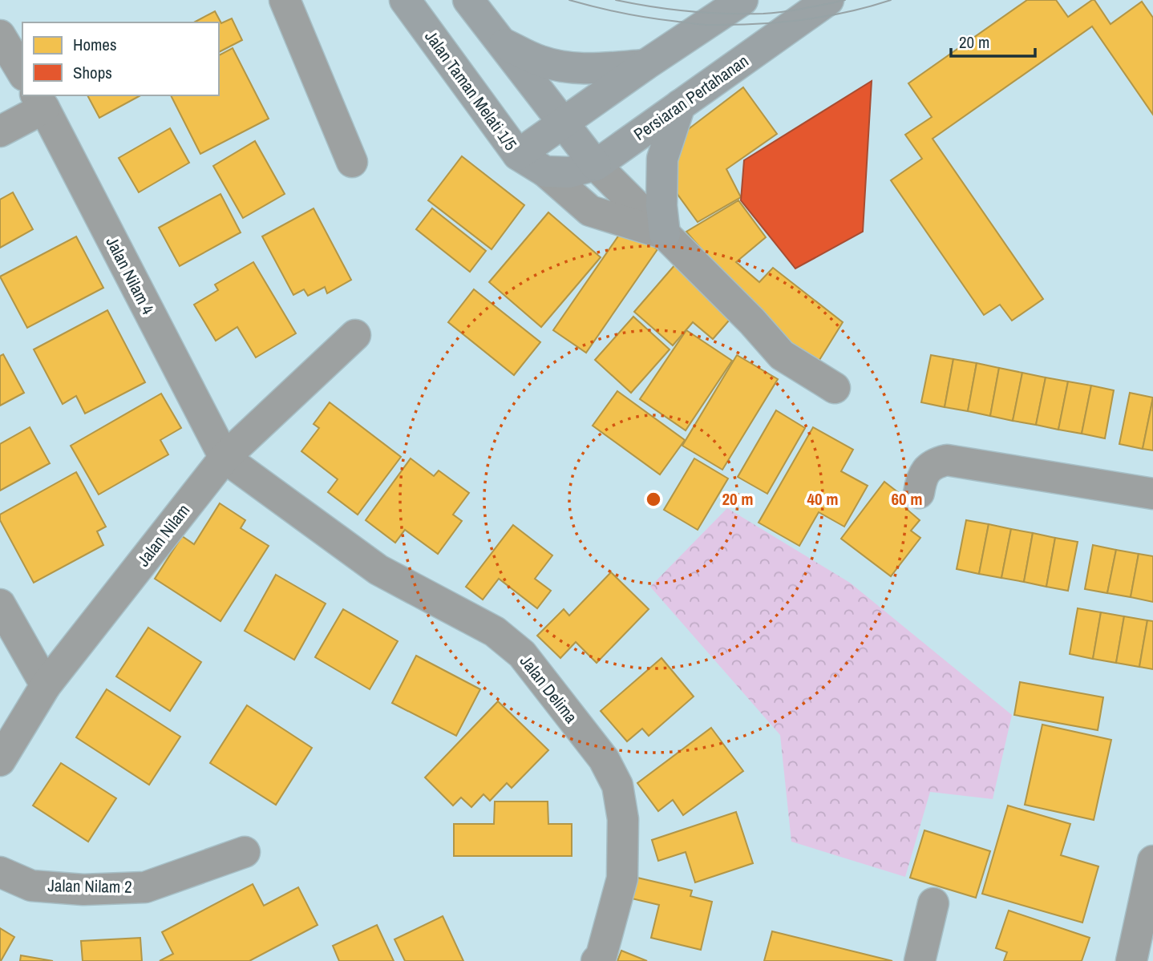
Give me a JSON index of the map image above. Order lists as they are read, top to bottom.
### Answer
{
  "streets": {
    "main road": ["Jalan Taman Melati 1/5", "Persiaran Pertahanan"],
    "street": [
      "Jalan Nilam 4",
      "Jalan Nilam",
      "Jalan Delima",
      "Jalan Nilam 2"
    ]
  },
  "crossings": [
    ["Jalan Taman Melati 1/5", "Persiaran Pertahanan"],
    ["Jalan Nilam 4", "Jalan Nilam"],
    ["Jalan Nilam 4", "Jalan Delima"],
    ["Jalan Nilam", "Jalan Delima"]
  ],
  "legend": ["Homes", "Shops"],
  "scale_bar": "20 m",
  "rings": ["20 m", "40 m", "60 m"]
}
